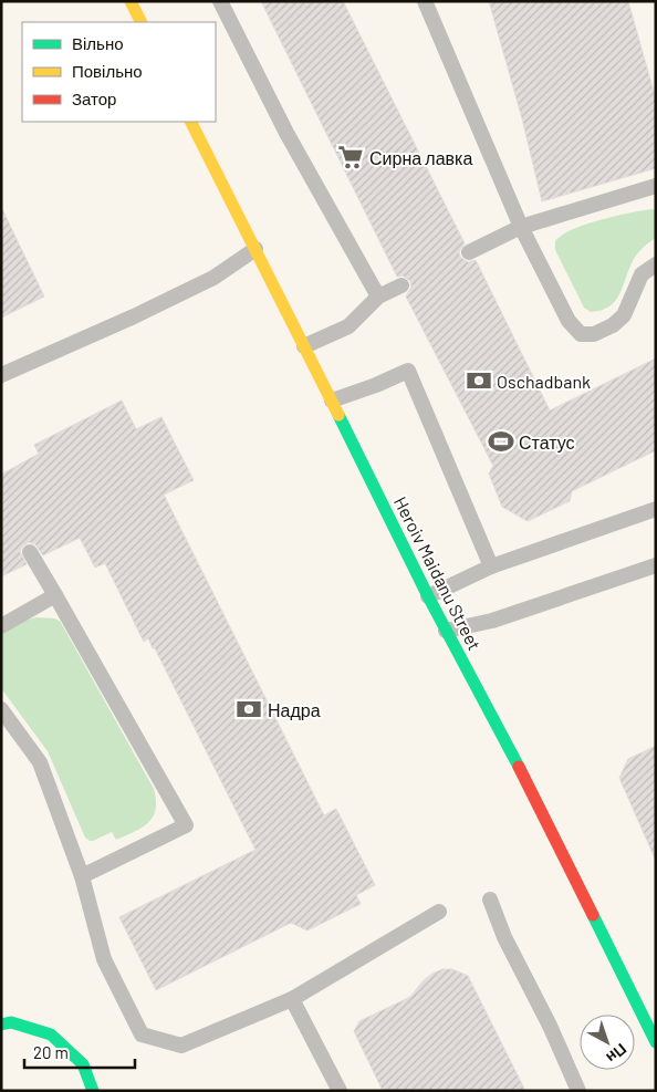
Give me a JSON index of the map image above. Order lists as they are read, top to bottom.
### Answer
{
  "streets": {
    "main road": ["Heroiv Maidanu Street"]
  },
  "places": {
    "supermarket": ["Сирна лавка"],
    "bank": ["Oschadbank", "Надра"],
    "sports": ["Статус"]
  },
  "legend": ["Вільно", "Повільно", "Затор"],
  "scale_bar": "20 m",
  "north": "bottom right"
}
